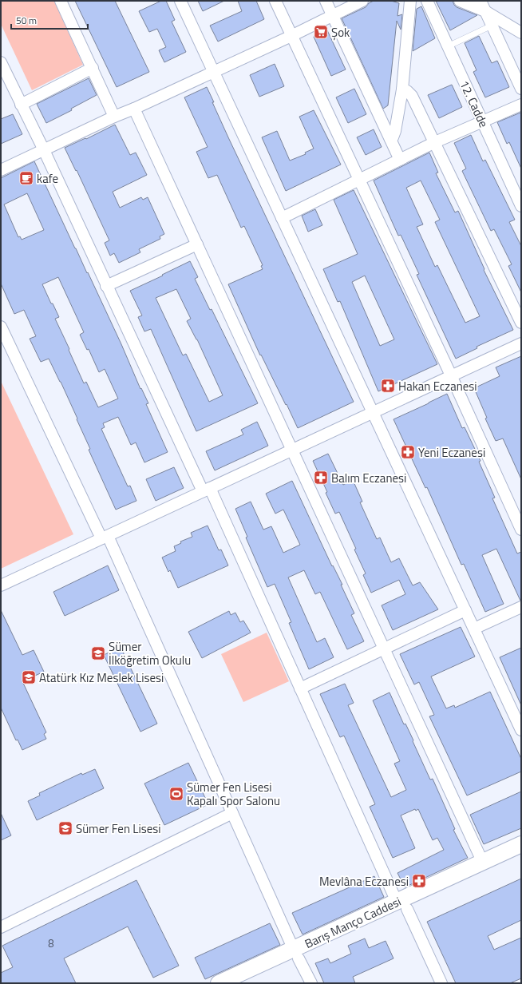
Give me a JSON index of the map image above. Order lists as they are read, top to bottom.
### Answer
{
  "streets": {
    "street": ["12. Cadde", "Barış Manço Caddesi"]
  },
  "places": {
    "supermarket": ["Şok"],
    "cafe": ["kafe"],
    "pharmacy": [
      "Hakan Eczanesi",
      "Yeni Eczanesi",
      "Balım Eczanesi",
      "Mevlâna Eczanesi"
    ],
    "school or university": ["Sümer İlköğretim Okulu", "Atatürk Kız Meslek Lisesi", "Sümer Fen Lisesi"],
    "sports": ["Sümer Fen Lisesi Kapalı Spor Salonu"]
  },
  "house_numbers": ["8"],
  "scale_bar": "50 m"
}
